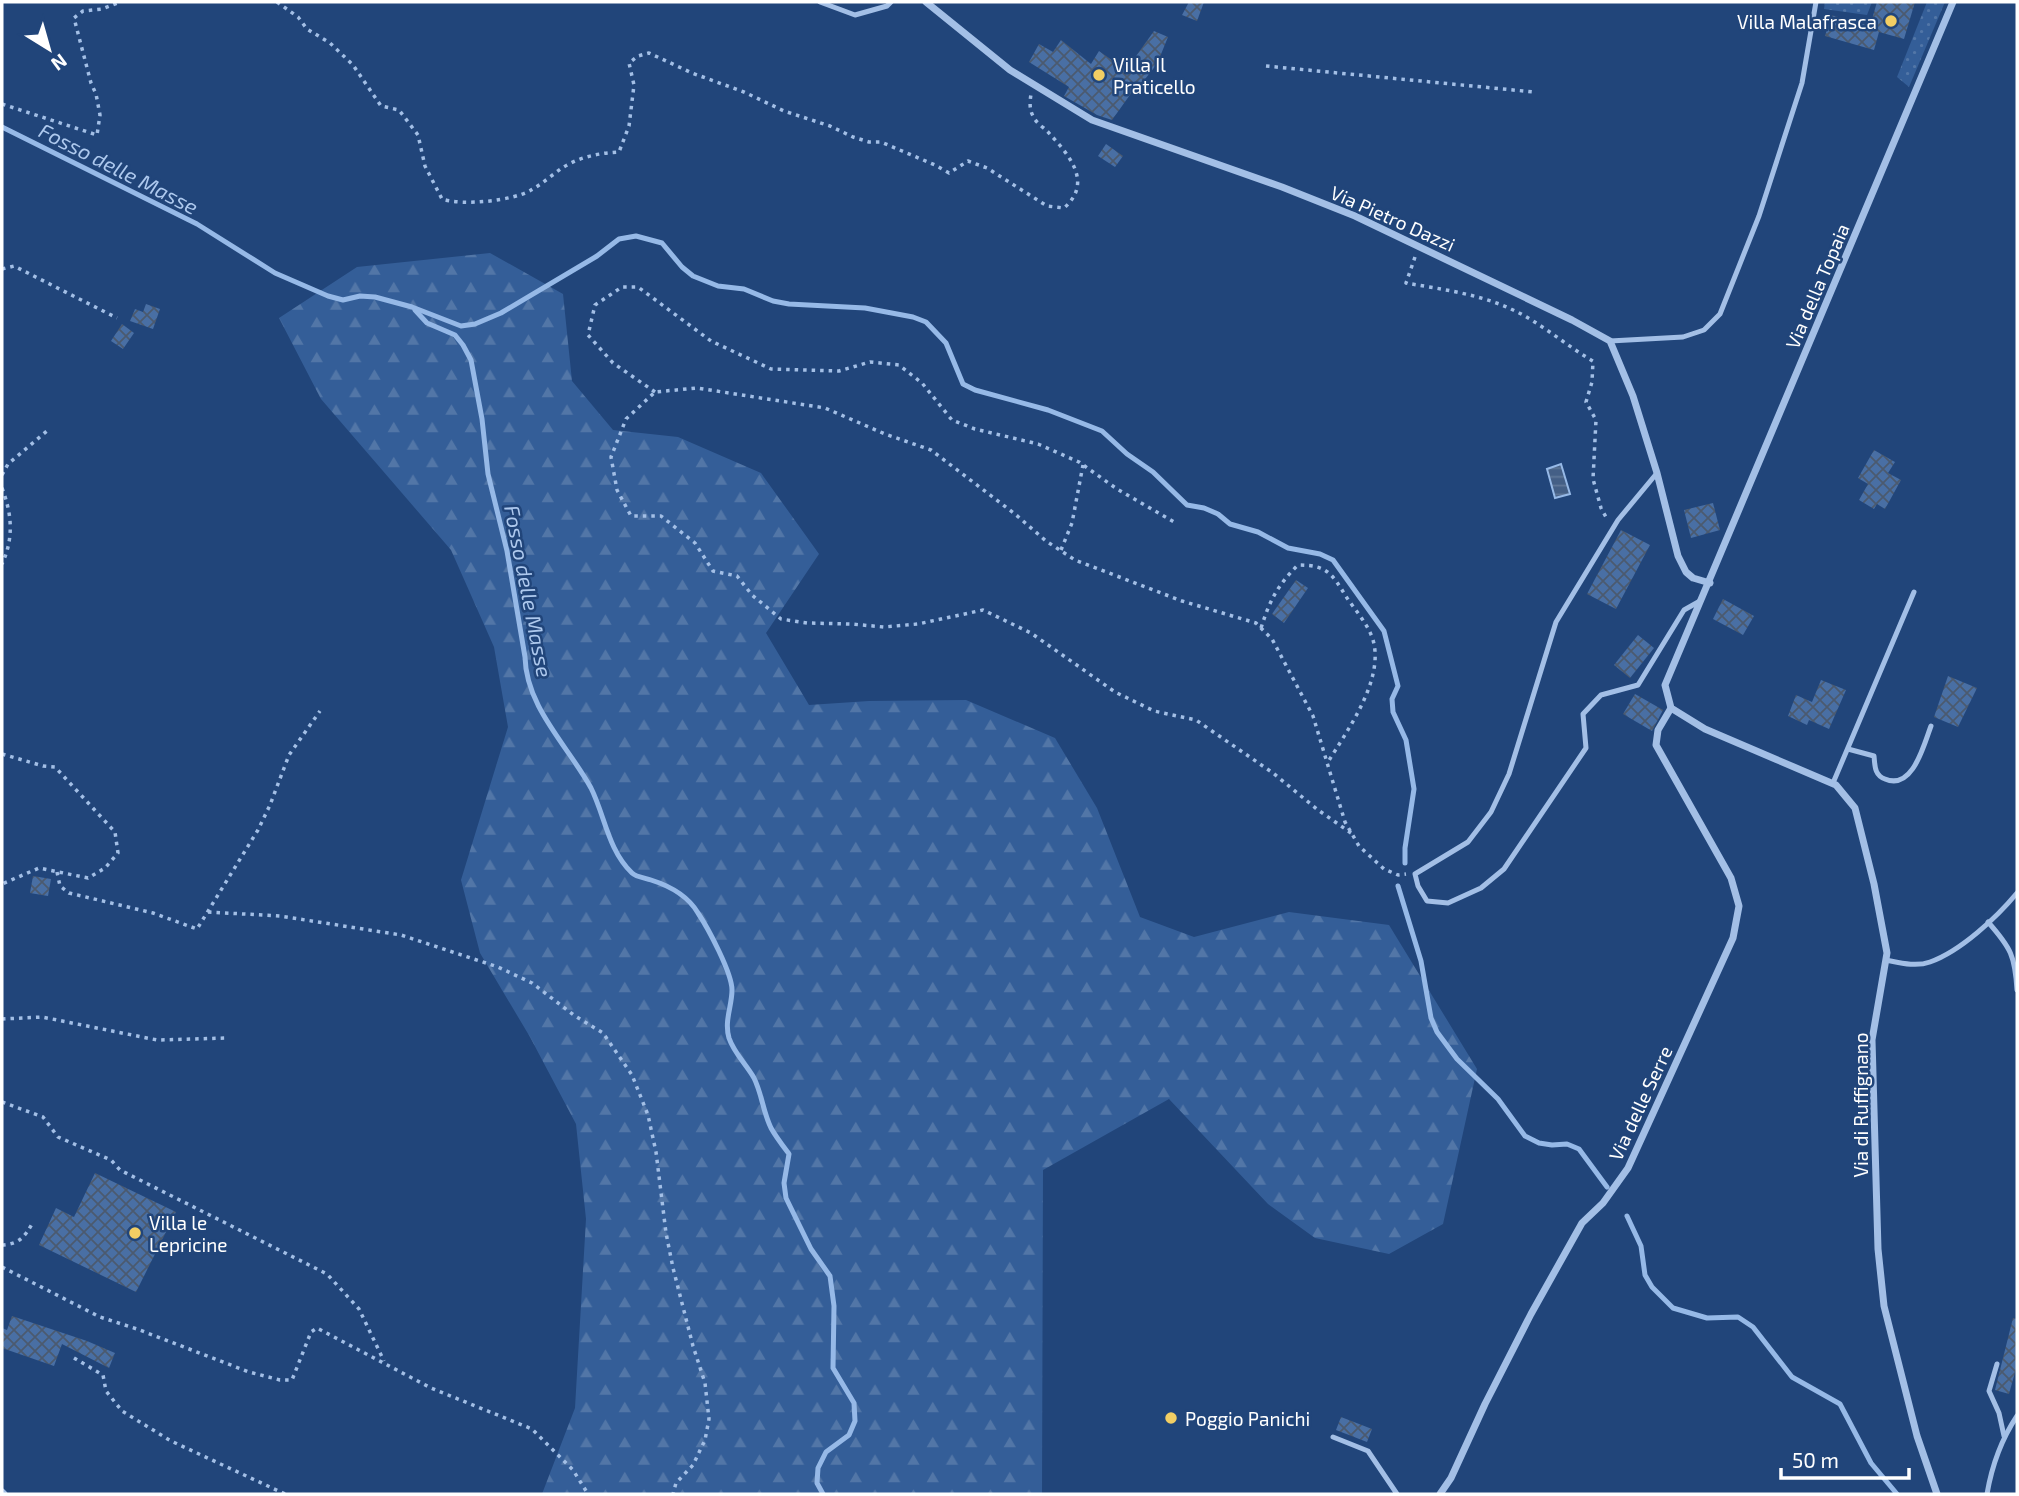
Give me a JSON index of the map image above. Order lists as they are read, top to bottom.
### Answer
{
  "streets": {
    "street": [
      "Via Pietro Dazzi",
      "Via della Topaia",
      "Via delle Serre",
      "Via di Ruffignano"
    ]
  },
  "crossings": [
    ["Via delle Serre", "Via di Ruffignano"]
  ],
  "water": ["Fosso delle Masse"],
  "places": [
    "Villa Malafrasca",
    "Villa Il Praticello",
    "Villa le Lepricine",
    "Poggio Panichi"
  ],
  "scale_bar": "50 m",
  "north": "bottom right"
}
